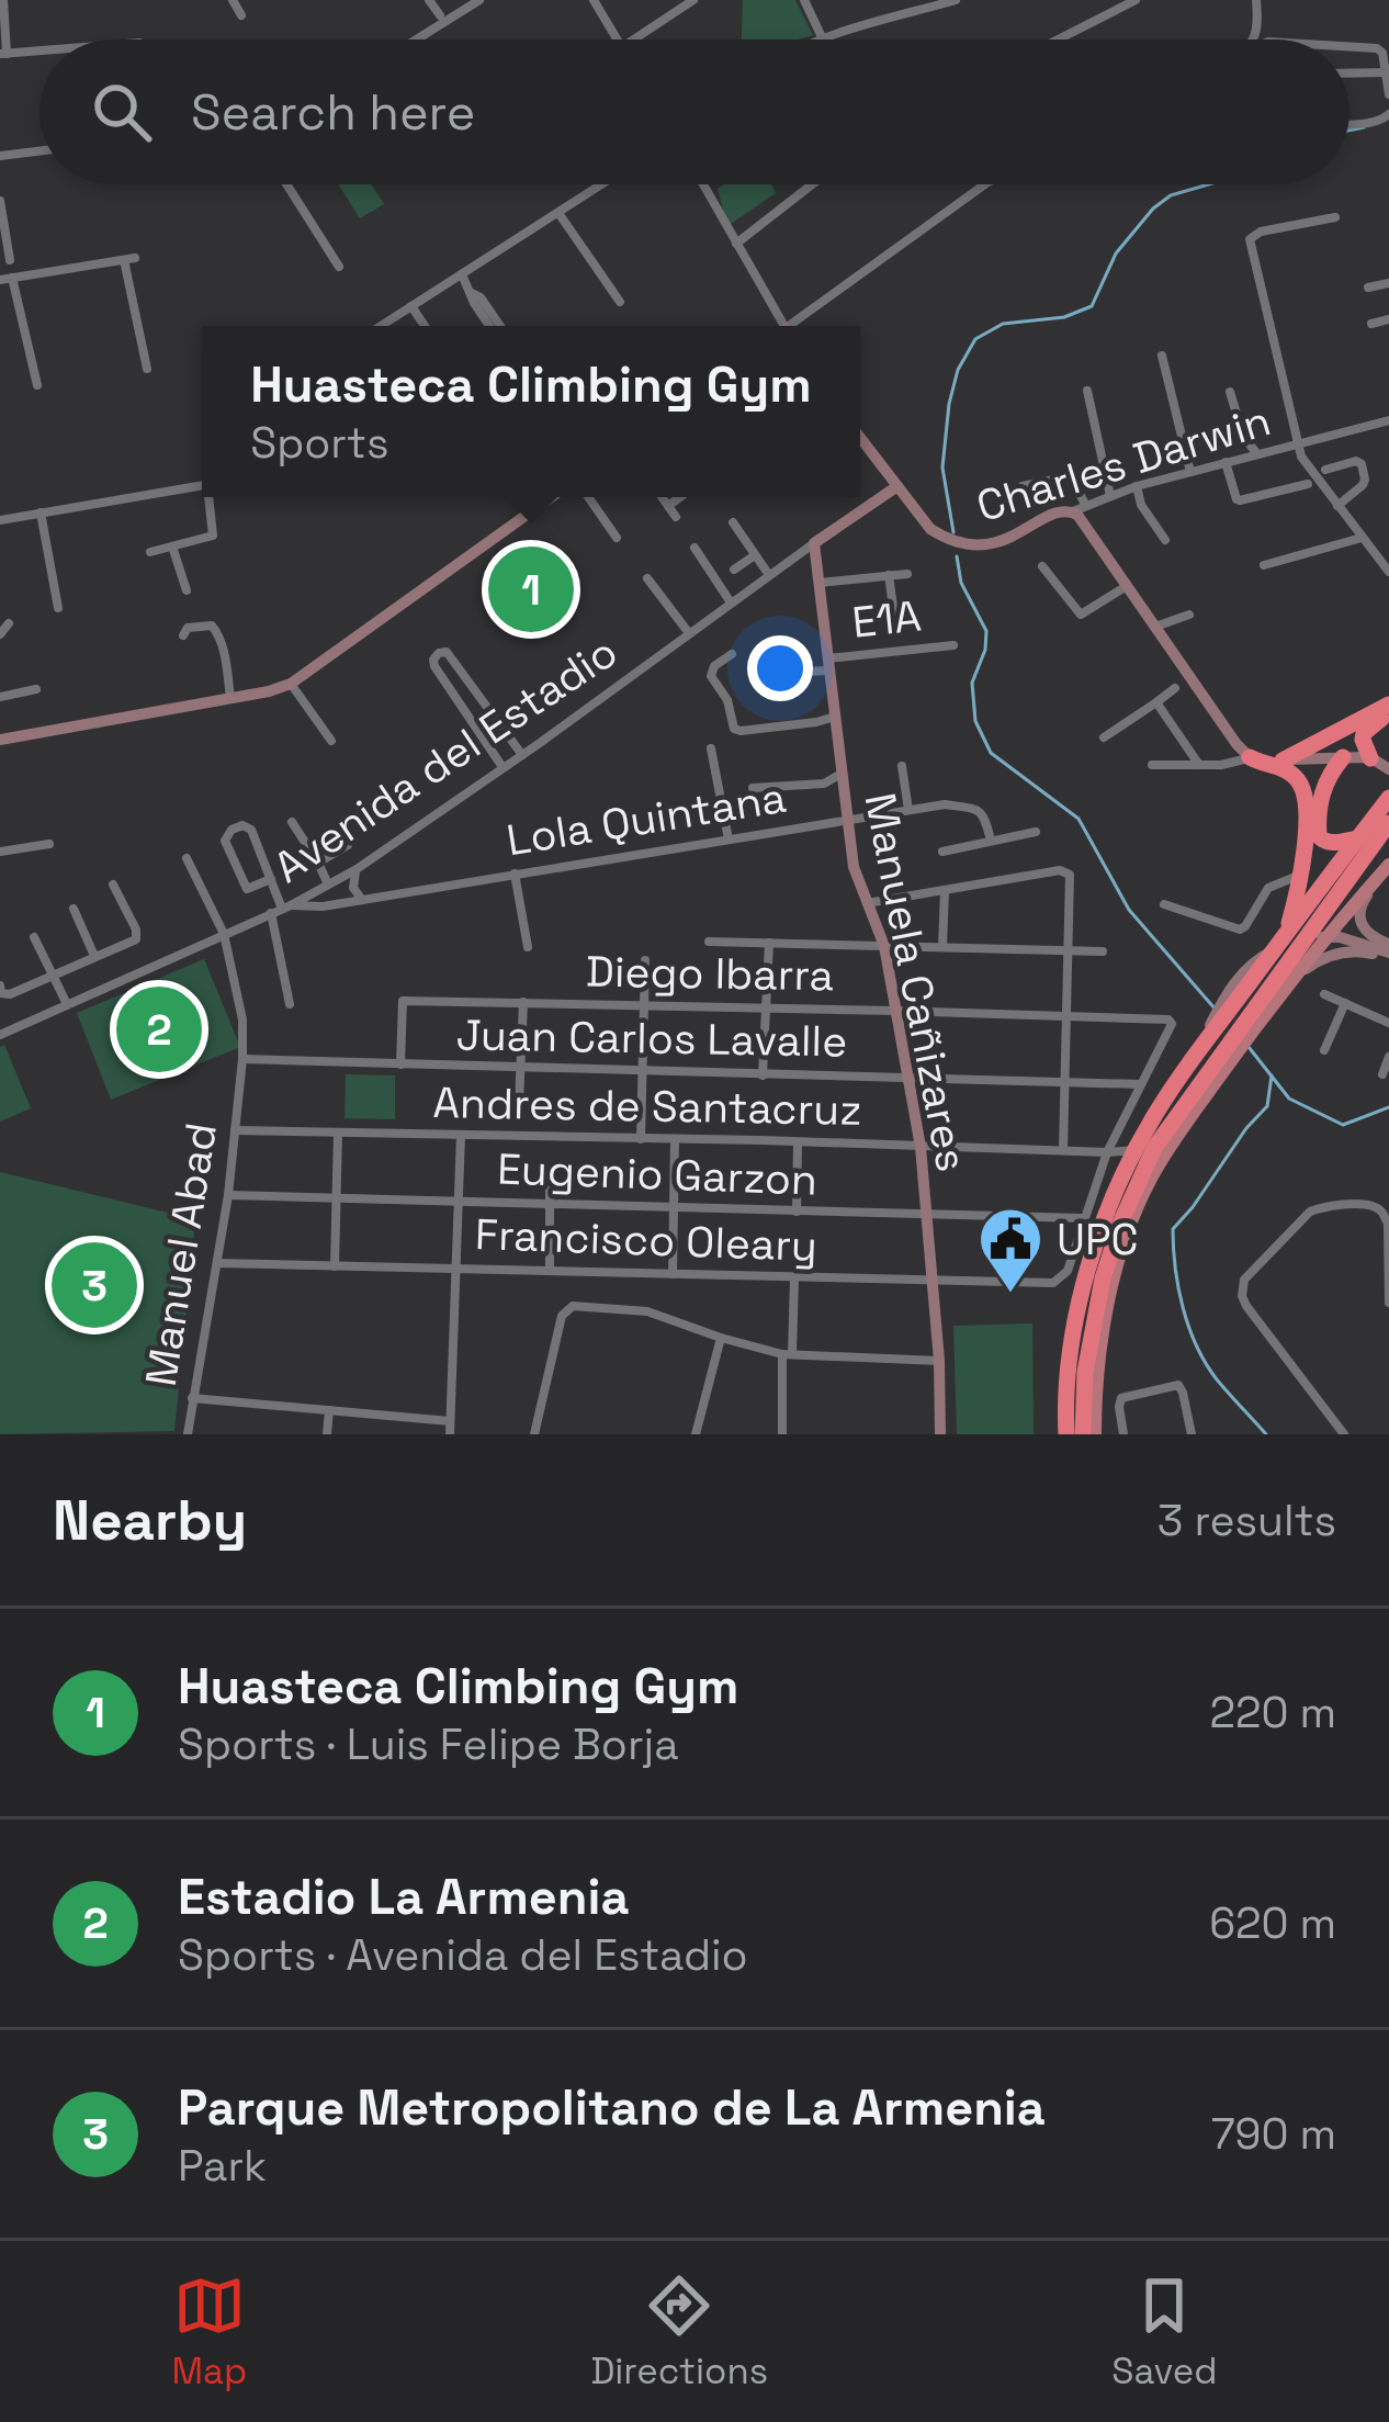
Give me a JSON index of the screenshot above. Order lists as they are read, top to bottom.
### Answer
{
  "streets": {
    "street": [
      "Charles Darwin",
      "E1A",
      "Avenida del Estadio",
      "Lola Quintana",
      "Diego Ibarra",
      "Manuela Cañizares",
      "Juan Carlos Lavalle",
      "Andres de Santacruz",
      "Eugenio Garzon",
      "Francisco Oleary",
      "Manuel Abad"
    ]
  },
  "crossings": [
    ["Charles Darwin", "Avenida del Estadio"],
    ["E1A", "Manuela Cañizares"],
    ["Avenida del Estadio", "Lola Quintana"],
    ["Avenida del Estadio", "Manuela Cañizares"],
    ["Avenida del Estadio", "Manuel Abad"],
    ["Lola Quintana", "Manuela Cañizares"],
    ["Diego Ibarra", "Manuela Cañizares"],
    ["Diego Ibarra", "Juan Carlos Lavalle"],
    ["Manuela Cañizares", "Juan Carlos Lavalle"],
    ["Manuela Cañizares", "Andres de Santacruz"],
    ["Manuela Cañizares", "Eugenio Garzon"],
    ["Manuela Cañizares", "Francisco Oleary"],
    ["Juan Carlos Lavalle", "Manuel Abad"],
    ["Andres de Santacruz", "Manuel Abad"],
    ["Eugenio Garzon", "Francisco Oleary"],
    ["Eugenio Garzon", "Manuel Abad"],
    ["Francisco Oleary", "Manuel Abad"]
  ],
  "places": {
    "public building": ["UPC"]
  },
  "page": {
    "search": "Search here",
    "popup": ["Huasteca Climbing Gym", "Sports"],
    "pins": ["1", "2", "3"],
    "heading": ["Nearby", "3 results"],
    "list": [
      {
        "mark": "1",
        "name": "Huasteca Climbing Gym",
        "note": "Sports · Luis Felipe Borja",
        "value": "220 m"
      },
      {
        "mark": "2",
        "name": "Estadio La Armenia",
        "note": "Sports · Avenida del Estadio",
        "value": "620 m"
      },
      {
        "mark": "3",
        "name": "Parque Metropolitano de La Armenia",
        "note": "Park",
        "value": "790 m"
      }
    ],
    "nav": ["Map", "Directions", "Saved"]
  }
}
